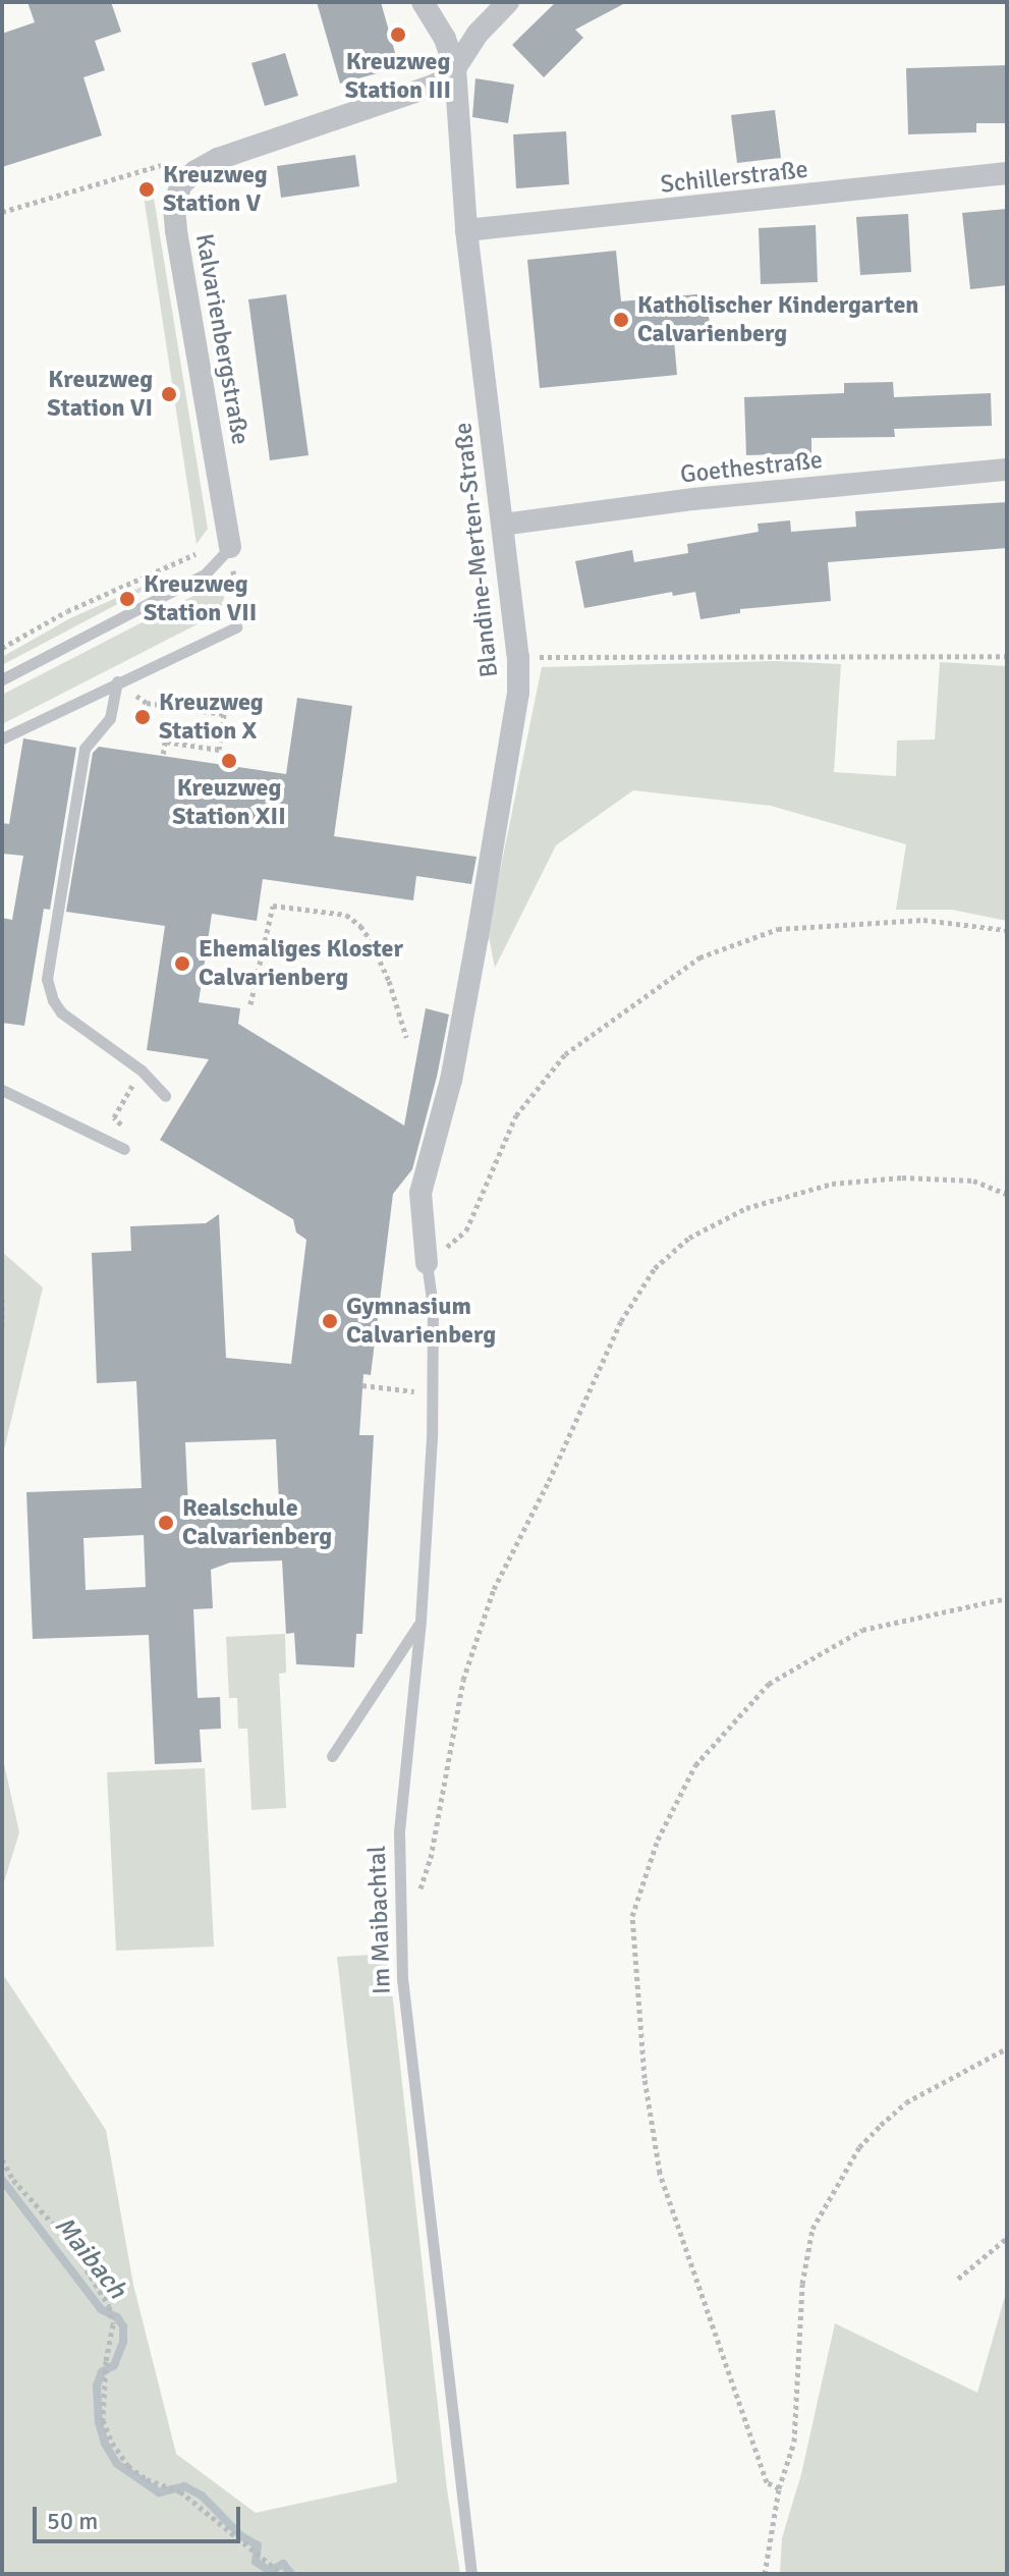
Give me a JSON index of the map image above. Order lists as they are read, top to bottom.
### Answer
{
  "streets": {
    "street": [
      "Schillerstraße",
      "Kalvarienbergstraße",
      "Goethestraße",
      "Blandine-Merten-Straße"
    ],
    "lane": ["Im Maibachtal"]
  },
  "crossings": [
    ["Schillerstraße", "Blandine-Merten-Straße"],
    ["Kalvarienbergstraße", "Blandine-Merten-Straße"],
    ["Goethestraße", "Blandine-Merten-Straße"],
    ["Blandine-Merten-Straße", "Im Maibachtal"]
  ],
  "water": ["Maibach"],
  "places": [
    "Kreuzweg Station III",
    "Kreuzweg Station V",
    "Katholischer Kindergarten Calvarienberg",
    "Kreuzweg Station VI",
    "Kreuzweg Station VII",
    "Kreuzweg Station X",
    "Kreuzweg Station XII",
    "Ehemaliges Kloster Calvarienberg",
    "Gymnasium Calvarienberg",
    "Realschule Calvarienberg"
  ],
  "scale_bar": "50 m"
}
